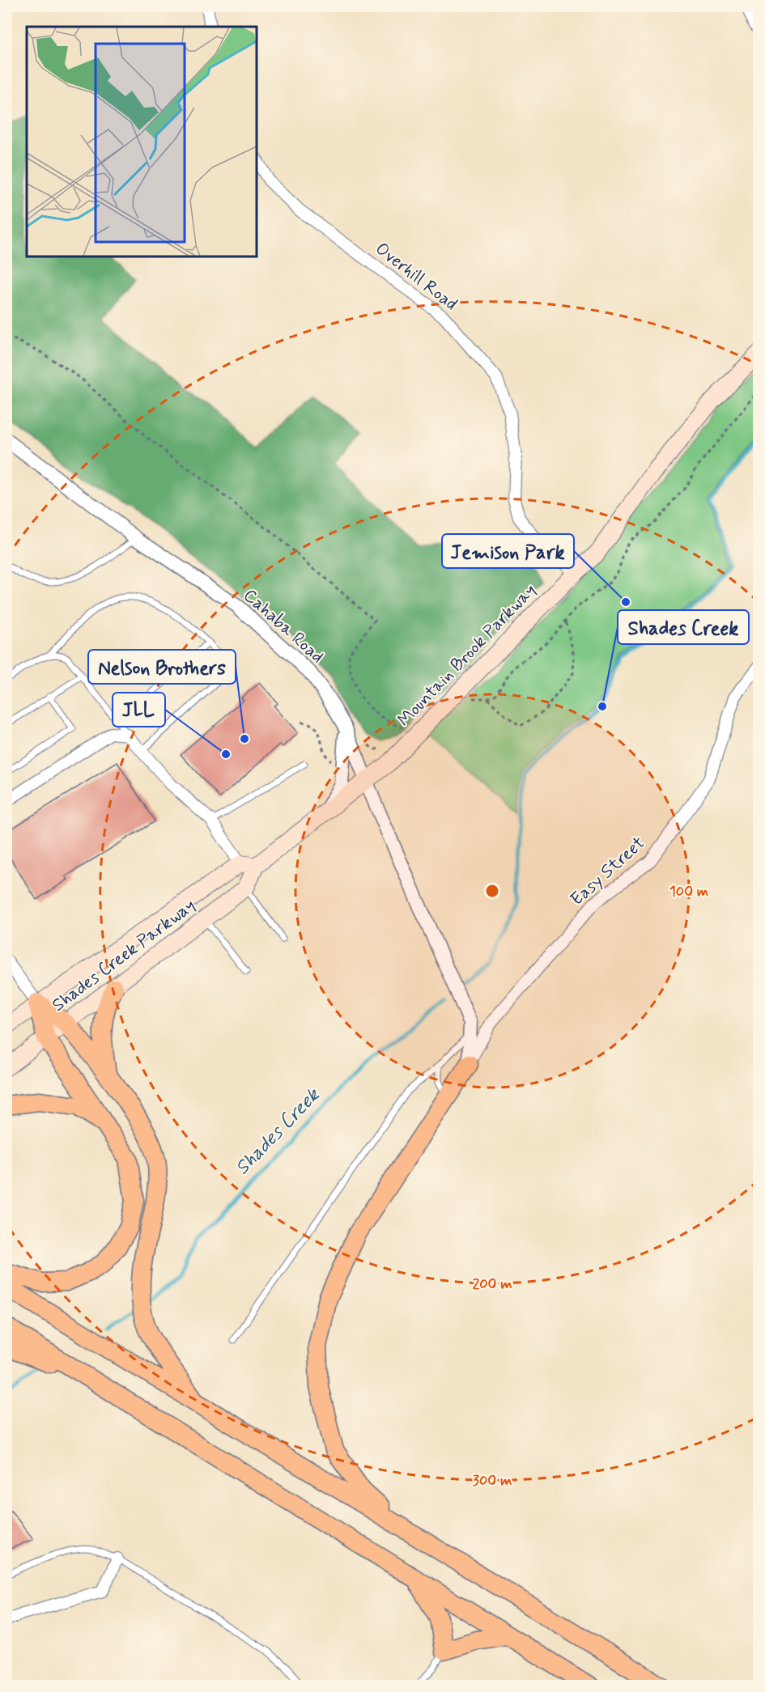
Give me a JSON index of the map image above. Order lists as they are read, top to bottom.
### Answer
{
  "streets": {
    "main road": ["Mountain Brook Parkway", "Shades Creek Parkway"],
    "street": ["Overhill Road", "Cahaba Road", "Easy Street"]
  },
  "crossings": [
    ["Overhill Road", "Mountain Brook Parkway"],
    ["Cahaba Road", "Mountain Brook Parkway"],
    ["Cahaba Road", "Easy Street"],
    ["Cahaba Road", "Shades Creek Parkway"],
    ["Mountain Brook Parkway", "Shades Creek Parkway"]
  ],
  "water": ["Shades Creek"],
  "places": [
    "Jemison Park",
    "Shades Creek",
    "Nelson Brothers",
    "JLL"
  ],
  "rings": ["100 m", "200 m", "300 m"]
}
